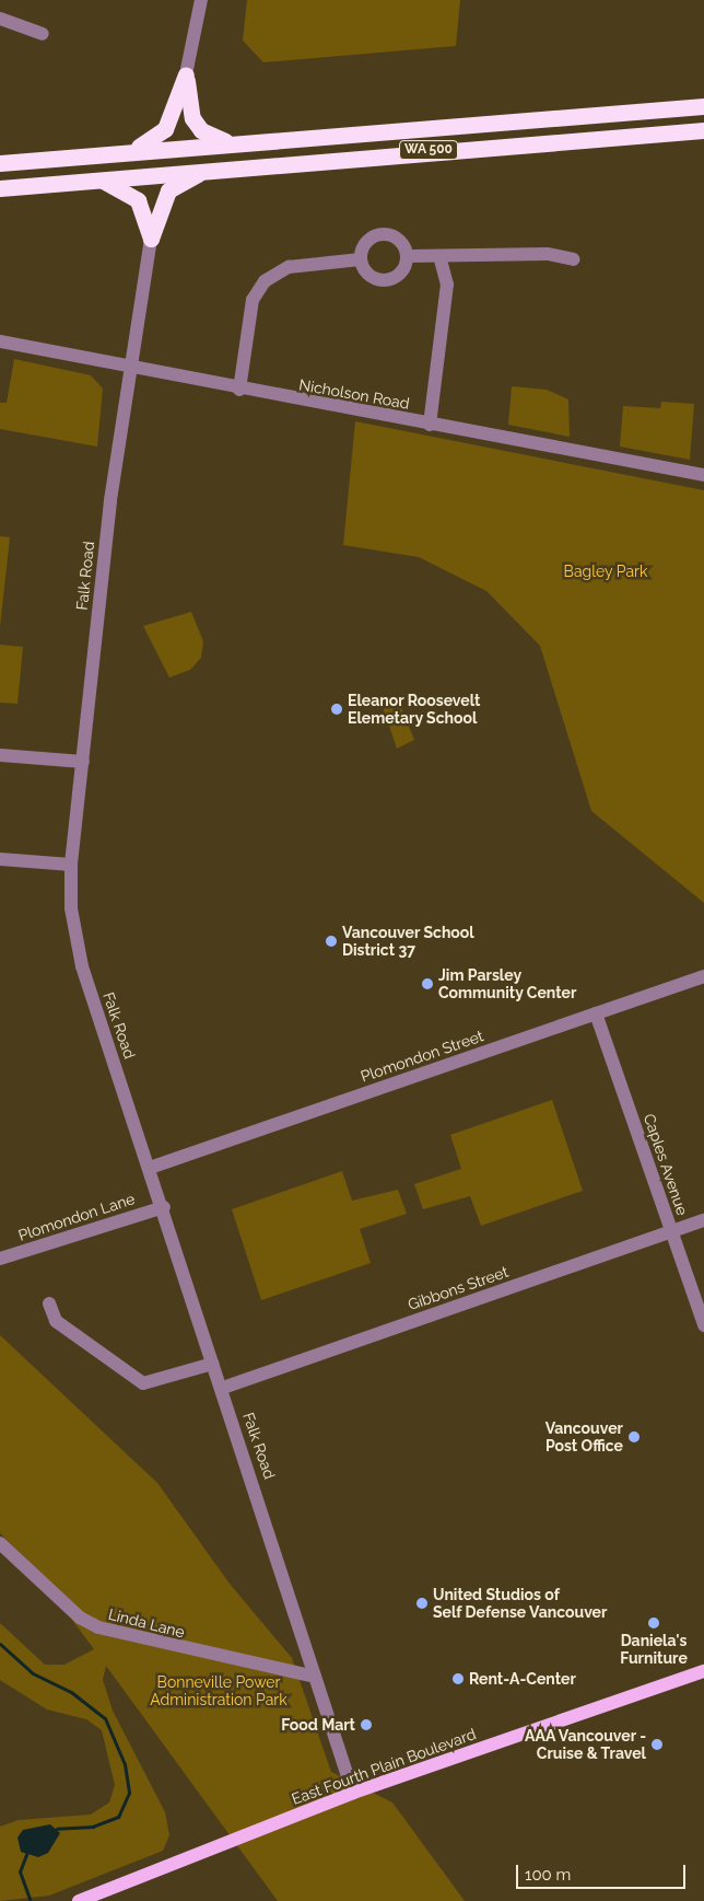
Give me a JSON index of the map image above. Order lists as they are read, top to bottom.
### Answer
{
  "streets": {
    "highway": ["WA 500"],
    "main road": ["East Fourth Plain Boulevard"],
    "street": [
      "Nicholson Road",
      "Falk Road",
      "Plomondon Street",
      "Caples Avenue",
      "Plomondon Lane",
      "Gibbons Street",
      "Linda Lane"
    ]
  },
  "crossings": [
    ["Nicholson Road", "Falk Road"],
    ["Falk Road", "Plomondon Street"],
    ["Falk Road", "Plomondon Lane"],
    ["Falk Road", "Gibbons Street"],
    ["Falk Road", "Linda Lane"],
    ["Falk Road", "East Fourth Plain Boulevard"],
    ["Plomondon Street", "Caples Avenue"],
    ["Caples Avenue", "Gibbons Street"]
  ],
  "parks": ["Bagley Park", "Bonneville Power Administration Park"],
  "places": [
    "Eleanor Roosevelt Elemetary School",
    "Vancouver School District 37",
    "Jim Parsley Community Center",
    "Vancouver Post Office",
    "United Studios of Self Defense Vancouver",
    "Daniela's Furniture",
    "Rent-A-Center",
    "Food Mart",
    "AAA Vancouver - Cruise & Travel"
  ],
  "scale_bar": "100 m"
}
